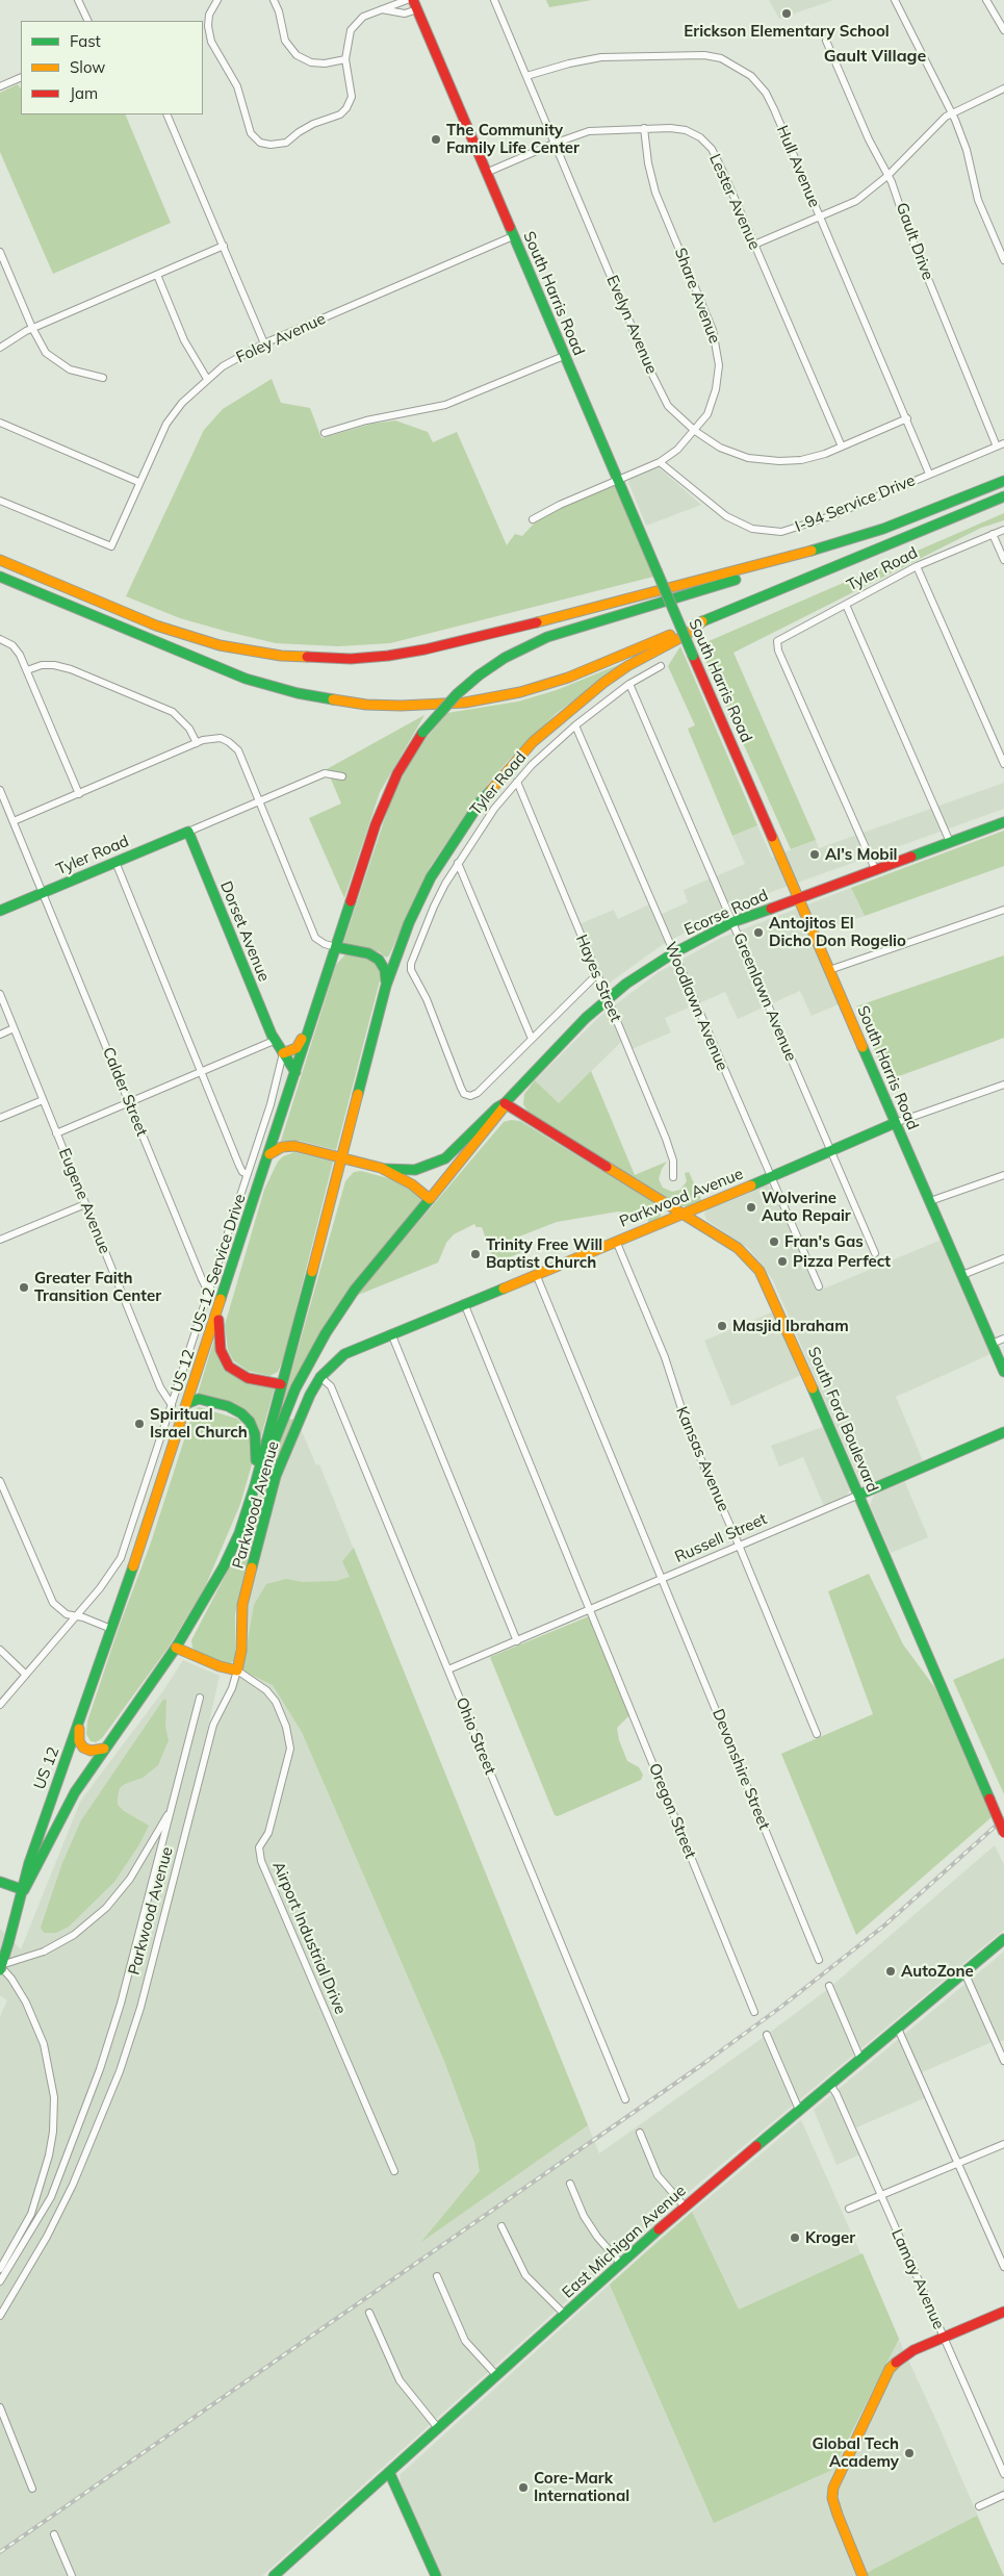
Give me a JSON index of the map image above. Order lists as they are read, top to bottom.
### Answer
{
  "streets": {
    "main road": [
      "South Harris Road",
      "Tyler Road",
      "Ecorse Road",
      "Dorset Avenue",
      "Parkwood Avenue",
      "US 12",
      "South Ford Boulevard",
      "Russell Street",
      "Airport Industrial Drive",
      "East Michigan Avenue"
    ],
    "street": [
      "Hull Avenue",
      "Lester Avenue",
      "Gault Drive",
      "Share Avenue",
      "Evelyn Avenue",
      "Foley Avenue",
      "I-94 Service Drive",
      "Hayes Street",
      "Greenlawn Avenue",
      "Woodlawn Avenue",
      "Calder Street",
      "Eugene Avenue",
      "US-12 Service Drive",
      "Kansas Avenue",
      "Ohio Street",
      "Devonshire Street",
      "Oregon Street",
      "Lamay Avenue"
    ]
  },
  "crossings": [
    ["Hull Avenue", "Evelyn Avenue"],
    ["Hull Avenue", "I-94 Service Drive"],
    ["Lester Avenue", "South Harris Road"],
    ["Lester Avenue", "Share Avenue"],
    ["Lester Avenue", "Evelyn Avenue"],
    ["Gault Drive", "I-94 Service Drive"],
    ["South Harris Road", "Share Avenue"],
    ["South Harris Road", "Foley Avenue"],
    ["South Harris Road", "Ecorse Road"],
    ["South Harris Road", "Parkwood Avenue"],
    ["Share Avenue", "Evelyn Avenue"],
    ["Share Avenue", "I-94 Service Drive"],
    ["Tyler Road", "Ecorse Road"],
    ["Tyler Road", "Dorset Avenue"],
    ["Tyler Road", "Hayes Street"],
    ["Tyler Road", "Greenlawn Avenue"],
    ["Tyler Road", "Woodlawn Avenue"],
    ["Tyler Road", "Calder Street"],
    ["Ecorse Road", "Hayes Street"],
    ["Ecorse Road", "Greenlawn Avenue"],
    ["Ecorse Road", "Woodlawn Avenue"],
    ["Ecorse Road", "US 12"],
    ["Ecorse Road", "South Ford Boulevard"],
    ["Dorset Avenue", "US-12 Service Drive"],
    ["Greenlawn Avenue", "Parkwood Avenue"],
    ["Woodlawn Avenue", "Parkwood Avenue"],
    ["Calder Street", "US-12 Service Drive"],
    ["Parkwood Avenue", "South Ford Boulevard"],
    ["Parkwood Avenue", "Kansas Avenue"],
    ["Parkwood Avenue", "Ohio Street"],
    ["Parkwood Avenue", "Devonshire Street"],
    ["Parkwood Avenue", "Oregon Street"],
    ["Parkwood Avenue", "Airport Industrial Drive"],
    ["Eugene Avenue", "US-12 Service Drive"],
    ["US 12", "Airport Industrial Drive"],
    ["South Ford Boulevard", "Russell Street"],
    ["Kansas Avenue", "Russell Street"],
    ["Russell Street", "Ohio Street"],
    ["Russell Street", "Devonshire Street"],
    ["Russell Street", "Oregon Street"],
    ["East Michigan Avenue", "Lamay Avenue"]
  ],
  "districts": ["Gault Village"],
  "places": [
    "Erickson Elementary School",
    "The Community Family Life Center",
    "Al's Mobil",
    "Antojitos El Dicho Don Rogelio",
    "Wolverine Auto Repair",
    "Fran's Gas",
    "Trinity Free Will Baptist Church",
    "Pizza Perfect",
    "Greater Faith Transition Center",
    "Masjid Ibraham",
    "Spiritual Israel Church",
    "AutoZone",
    "Kroger",
    "Global Tech Academy",
    "Core-Mark International"
  ],
  "legend": ["Fast", "Slow", "Jam"]
}
